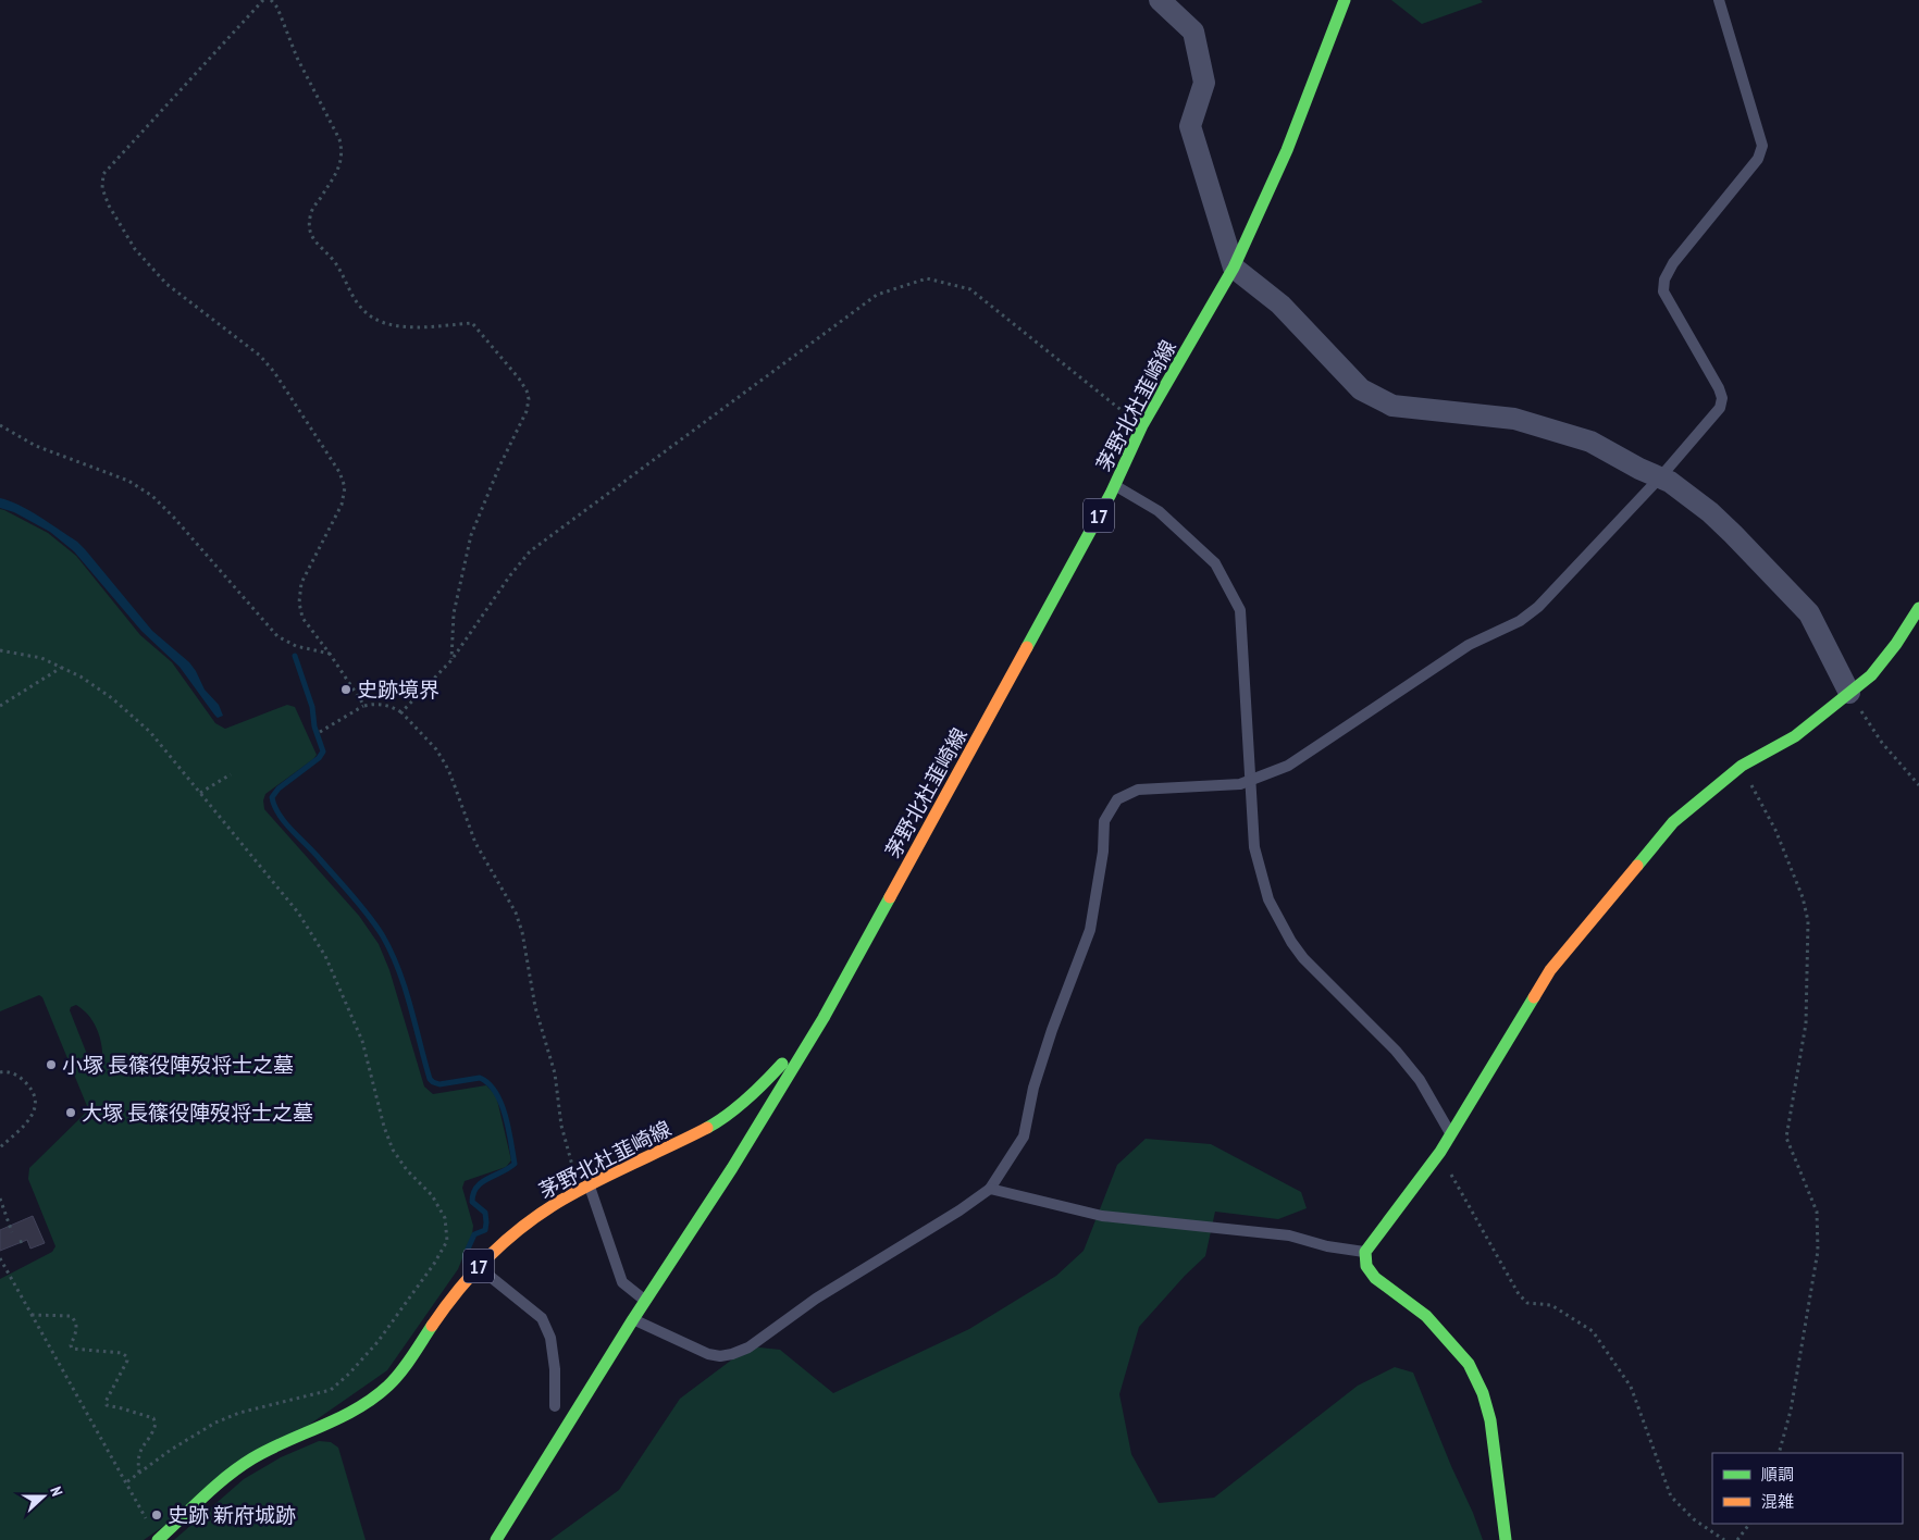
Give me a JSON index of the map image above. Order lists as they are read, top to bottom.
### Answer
{
  "streets": {
    "main road": ["茅野北杜韮崎線", "17"]
  },
  "places": [
    "史跡境界",
    "小塚 長篠役陣歿将士之墓",
    "大塚 長篠役陣歿将士之墓",
    "史跡 新府城跡"
  ],
  "legend": ["順調", "混雑"],
  "north": "right"
}
